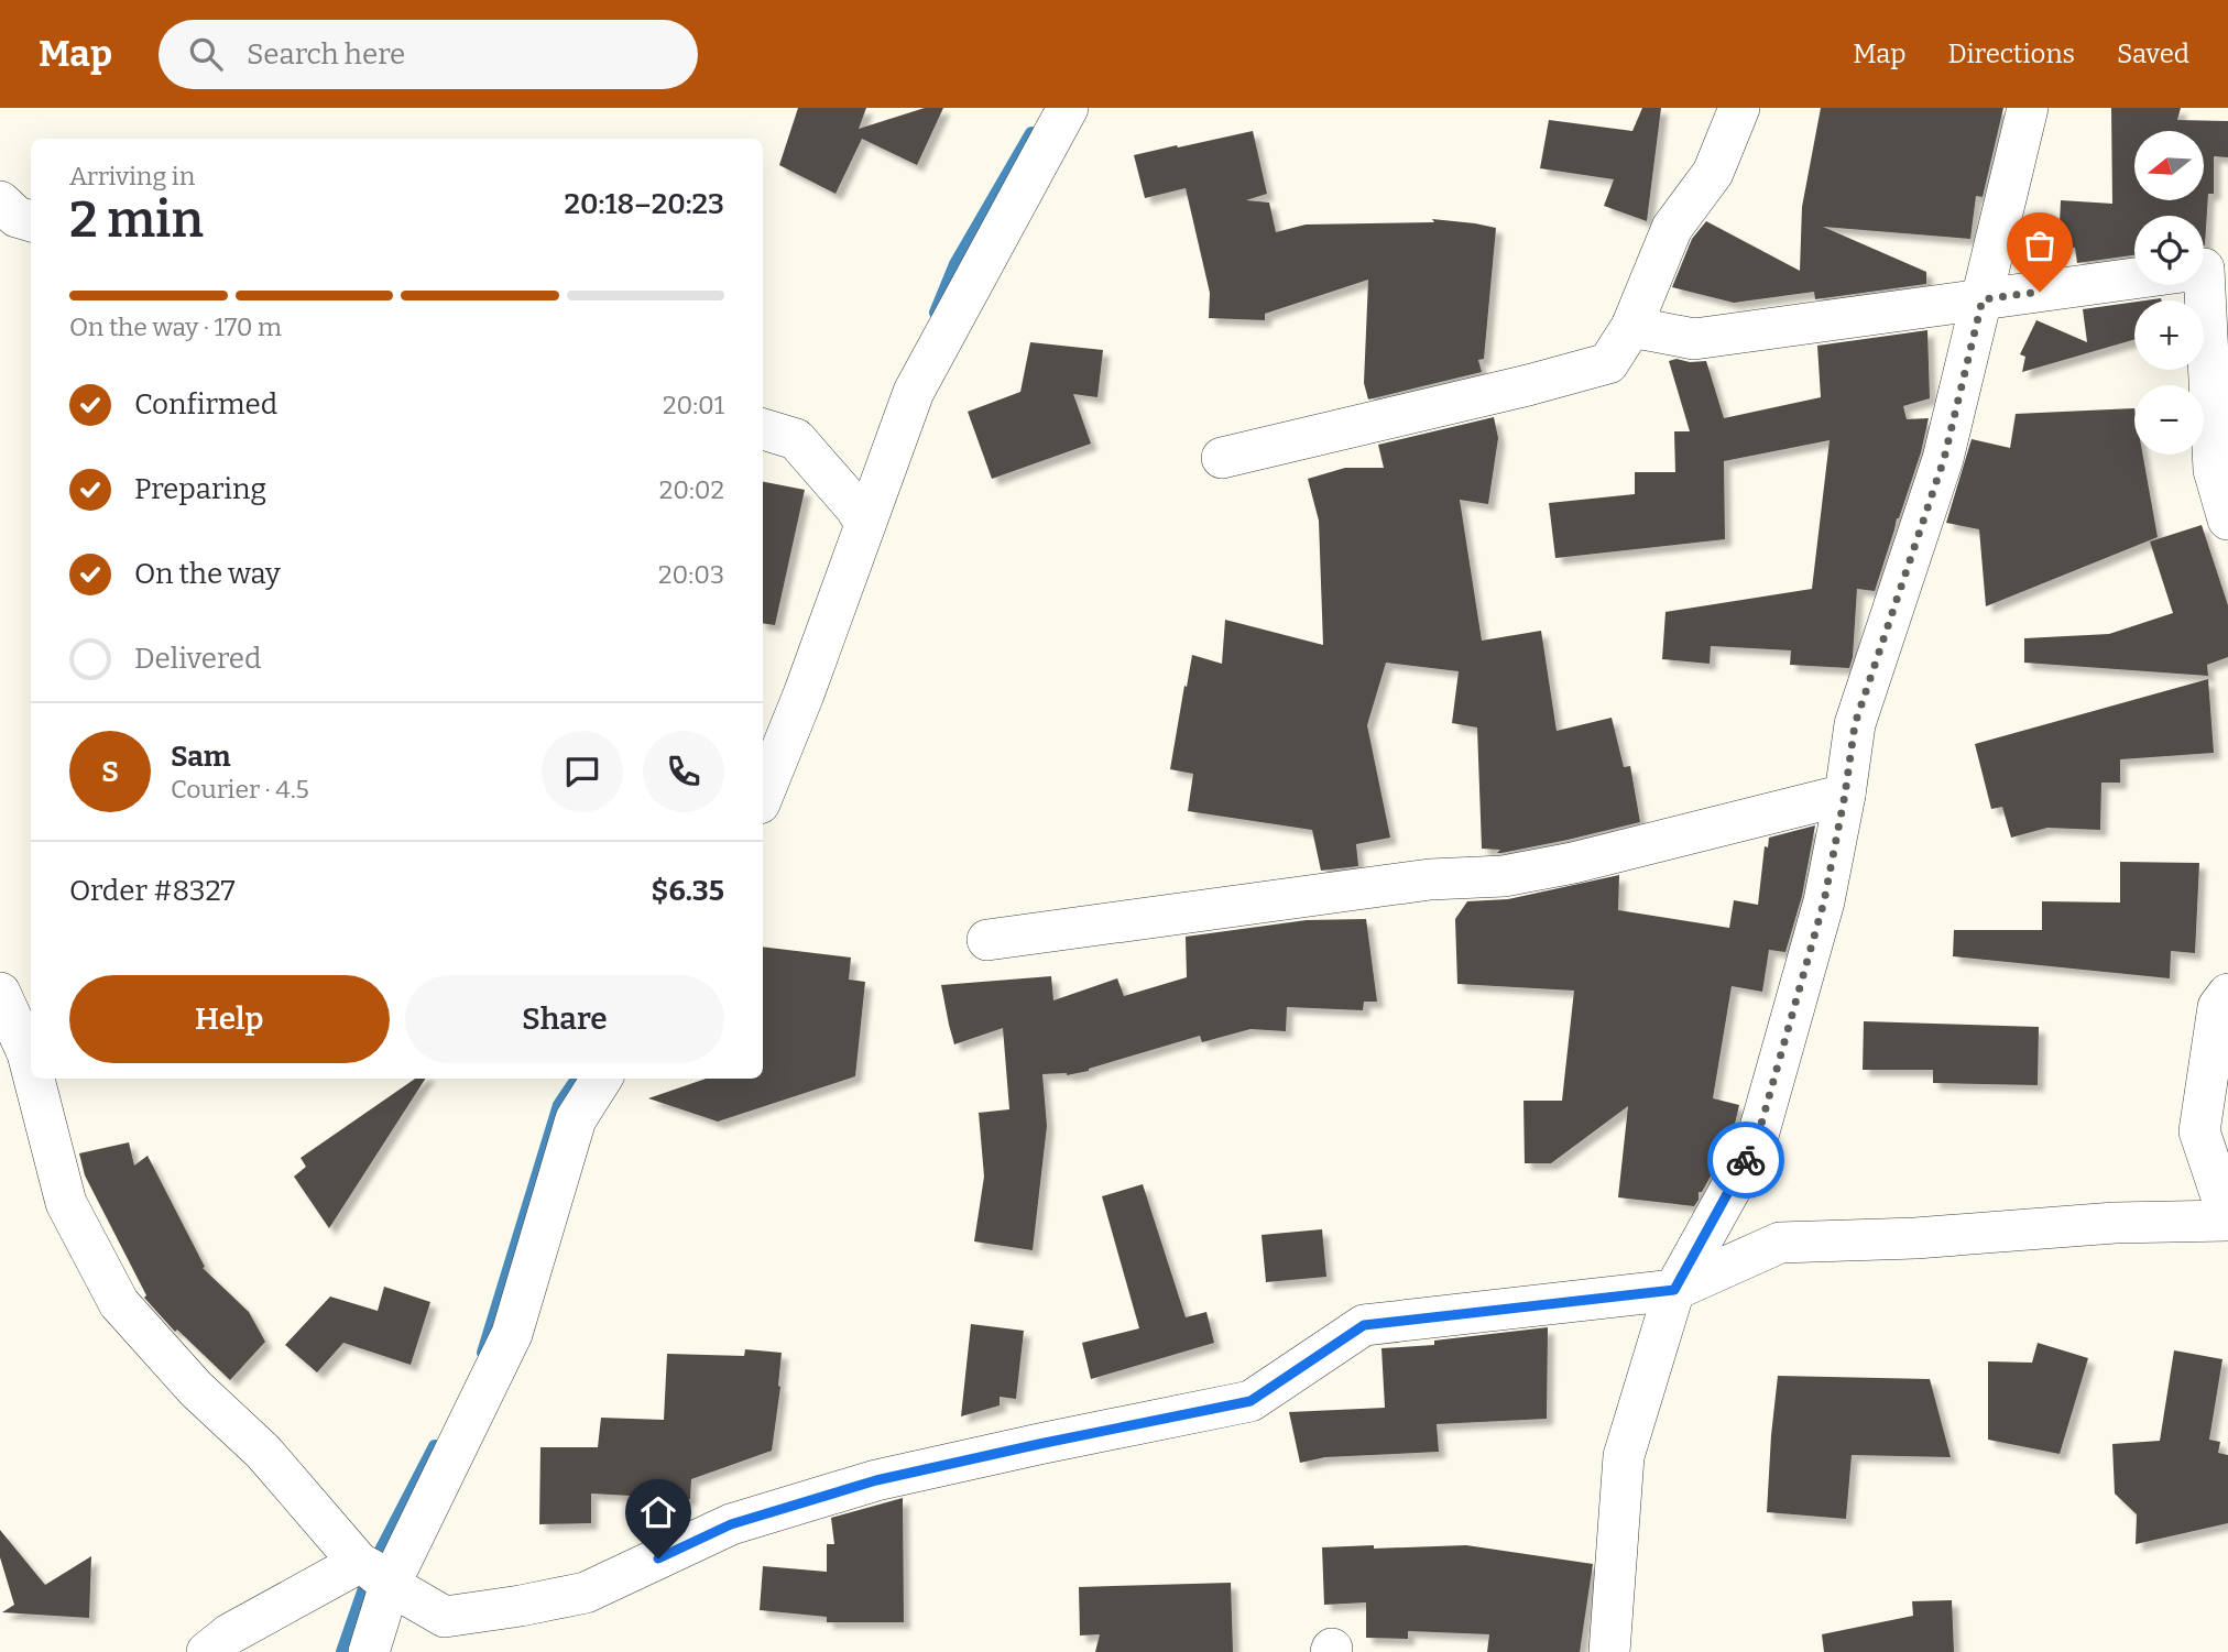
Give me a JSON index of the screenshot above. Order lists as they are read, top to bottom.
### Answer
{
  "north": "left",
  "page": {
    "header": "Map",
    "search": "Search here",
    "nav": ["Map", "Directions", "Saved"],
    "map_buttons": ["+", "−"],
    "heading": ["2 min", "Arriving in", "20:18–20:23"],
    "panel": [
      "Sam",
      "Courier · 4.5",
      "Order #8327",
      "$6.35"
    ],
    "bar": "On the way · 170 m",
    "list": [
      ["Confirmed", "20:01"],
      ["Preparing", "20:02"],
      ["On the way", "20:03"],
      "Delivered"
    ],
    "round": "S",
    "buttons": ["Help", "Share"]
  }
}
